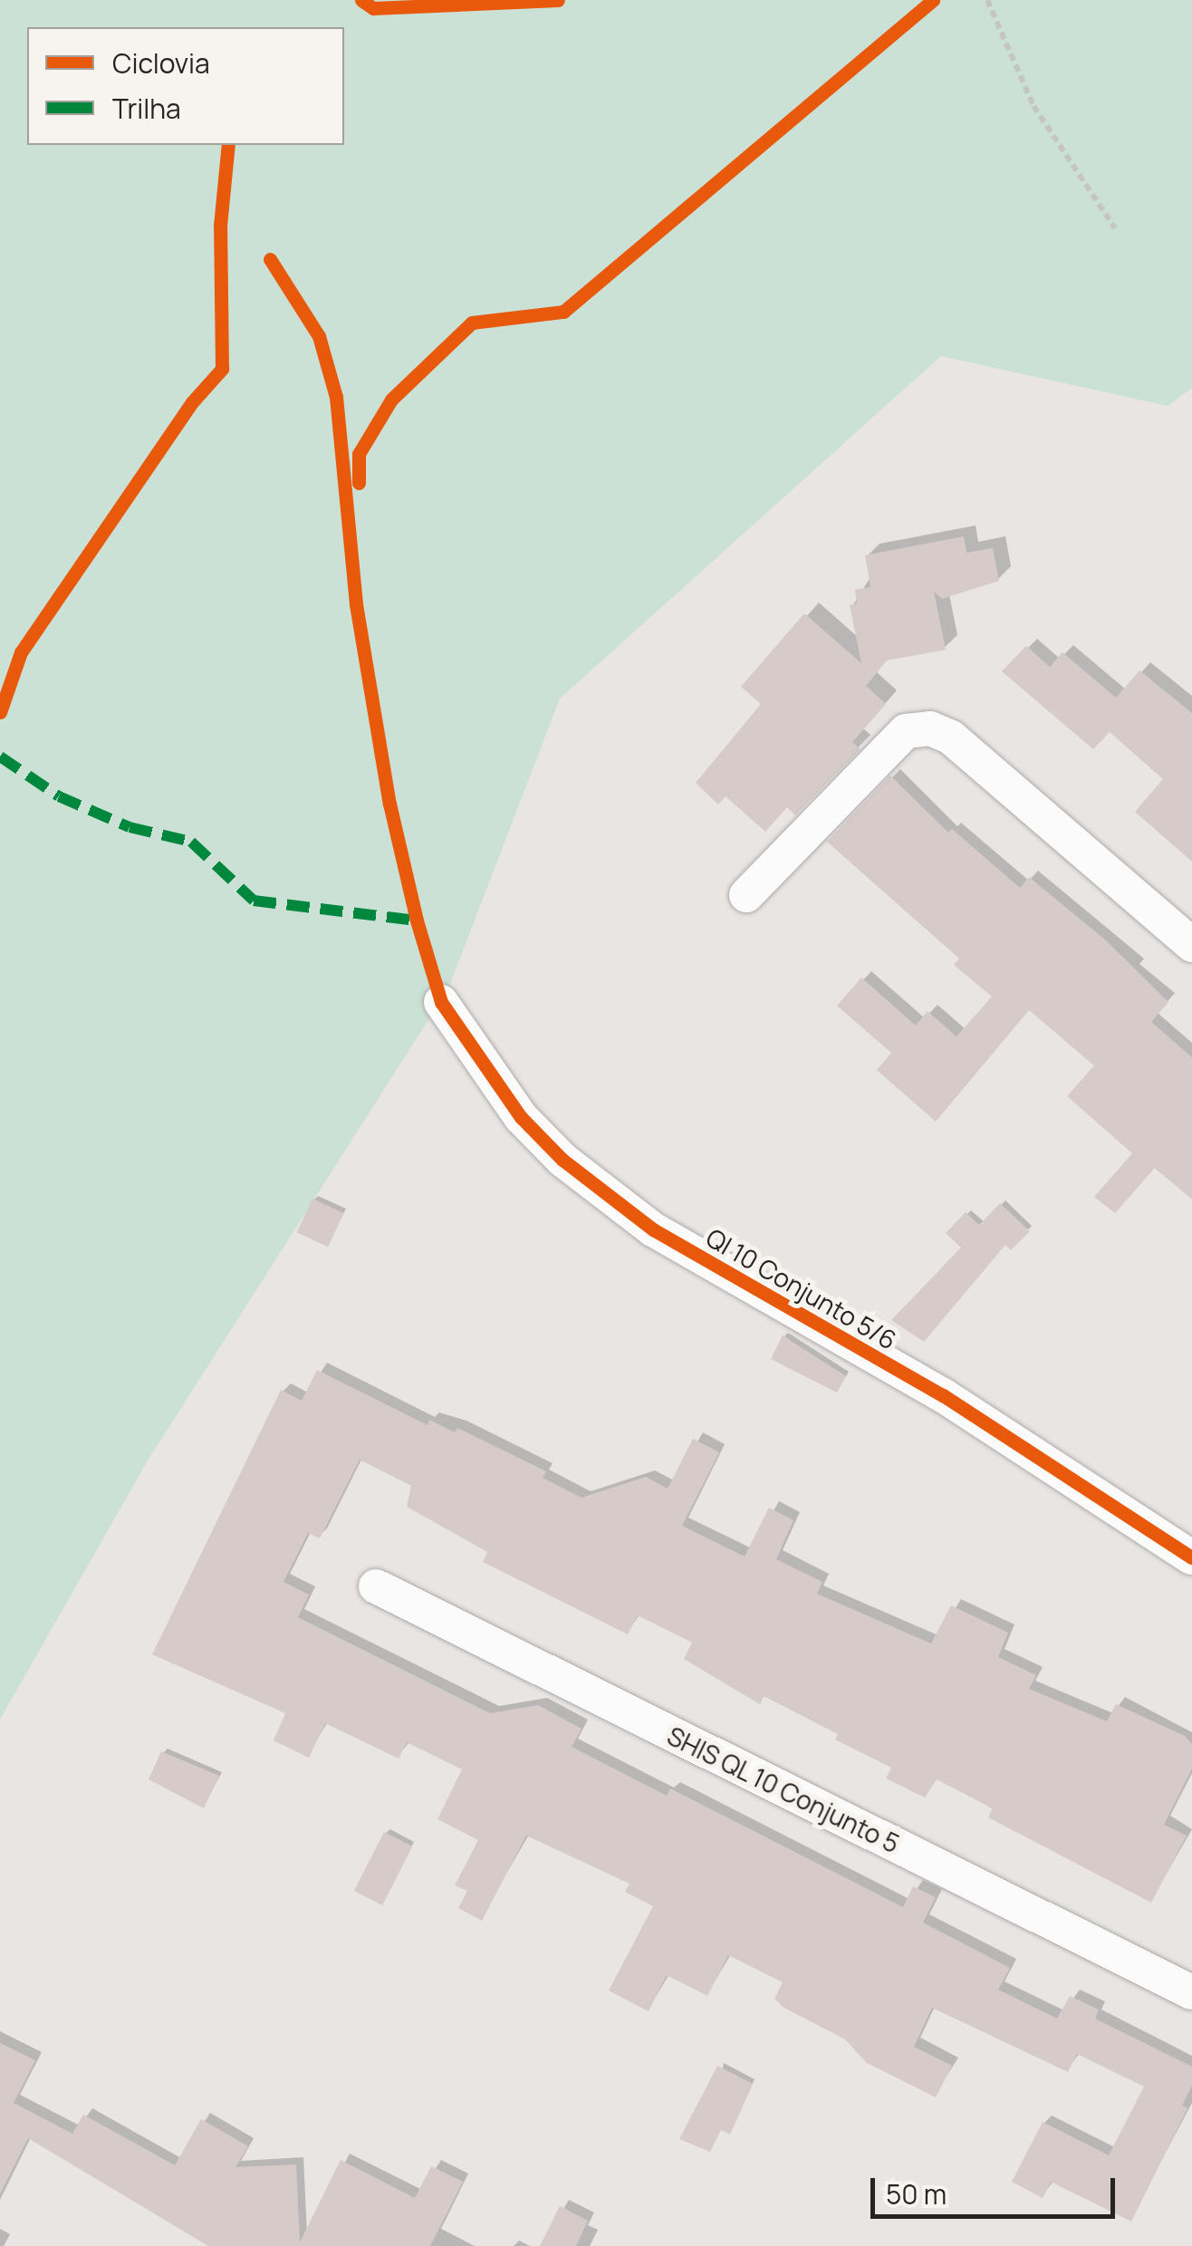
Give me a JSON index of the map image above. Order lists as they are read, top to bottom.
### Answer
{
  "streets": {
    "street": ["QI 10 Conjunto 5/6", "SHIS QL 10 Conjunto 5"]
  },
  "legend": ["Ciclovia", "Trilha"],
  "scale_bar": "50 m"
}
